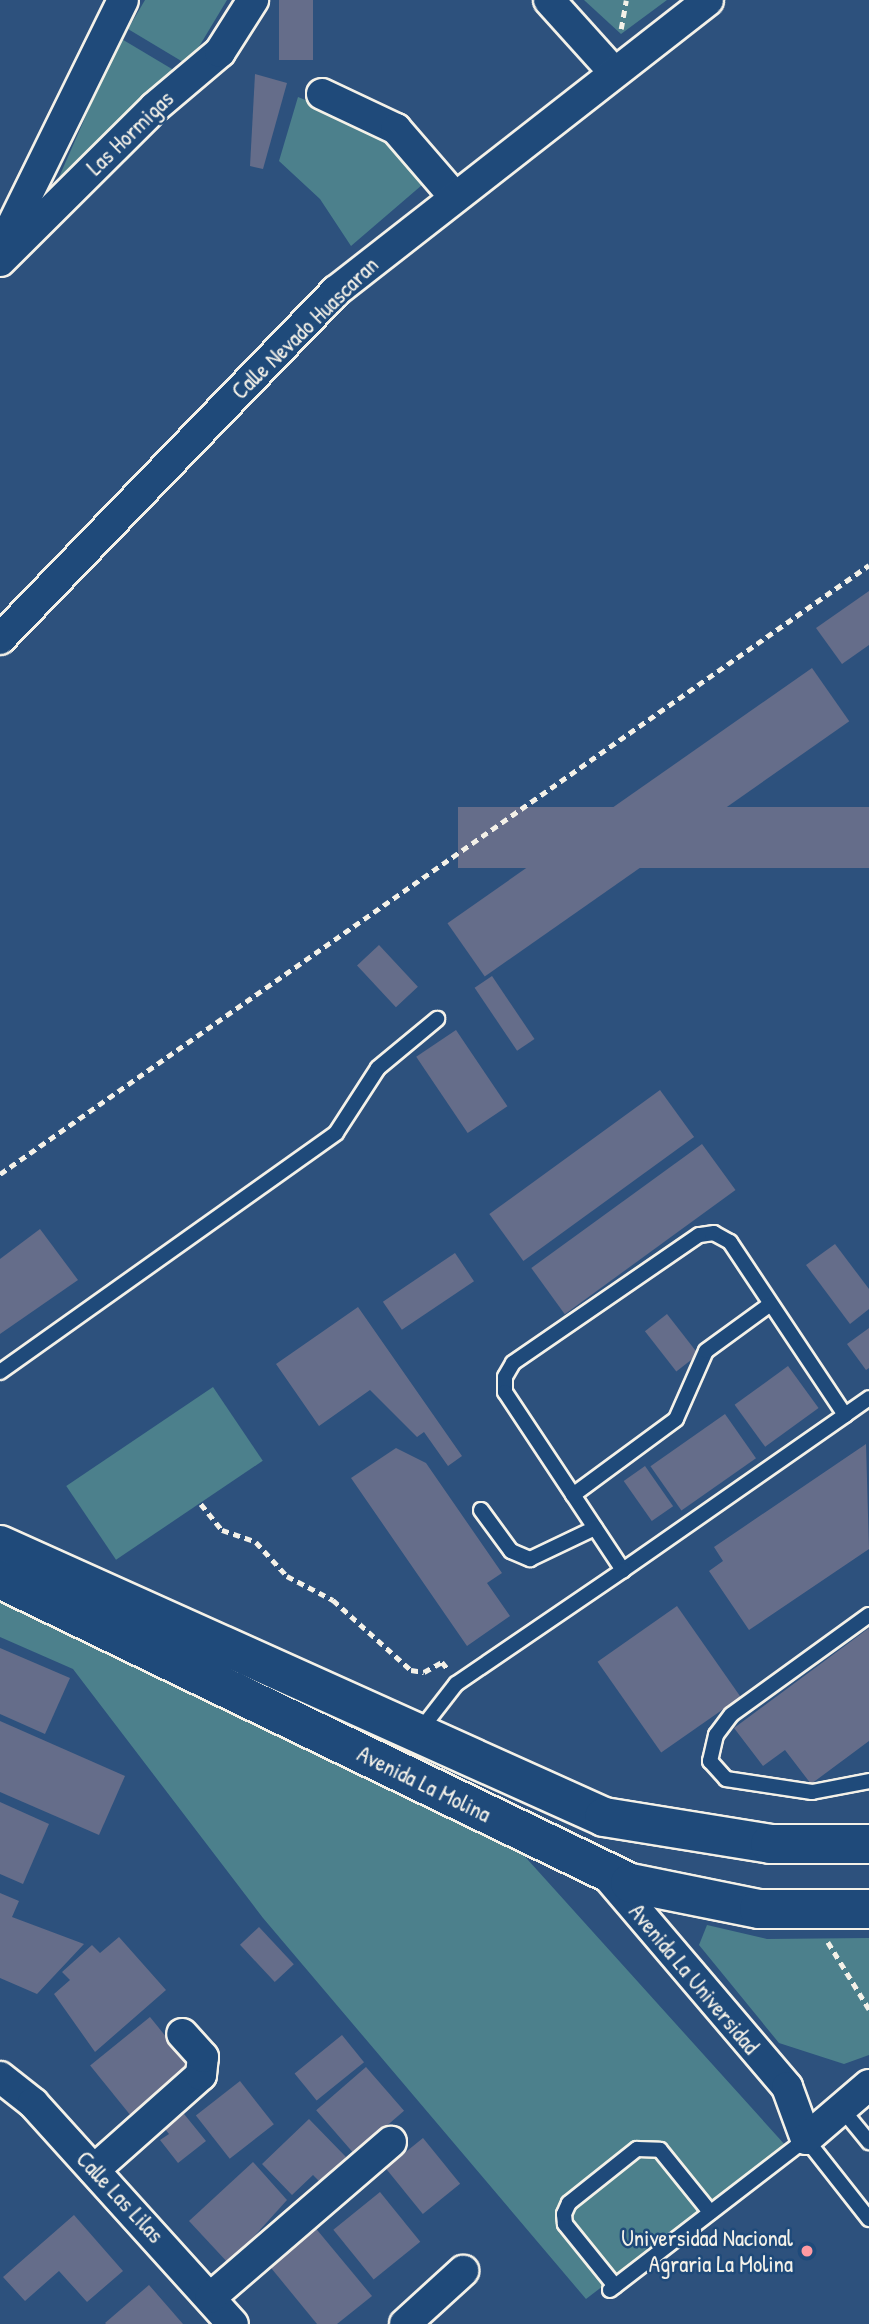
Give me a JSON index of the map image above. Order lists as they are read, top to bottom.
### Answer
{
  "streets": {
    "main road": ["Avenida La Molina"],
    "street": [
      "Las Hormigas",
      "Calle Nevado Huascaran",
      "Avenida La Universidad",
      "Calle Las Lilas"
    ]
  },
  "crossings": [
    ["Avenida La Molina", "Avenida La Universidad"]
  ],
  "places": ["Universidad Nacional Agraria La Molina"]
}
